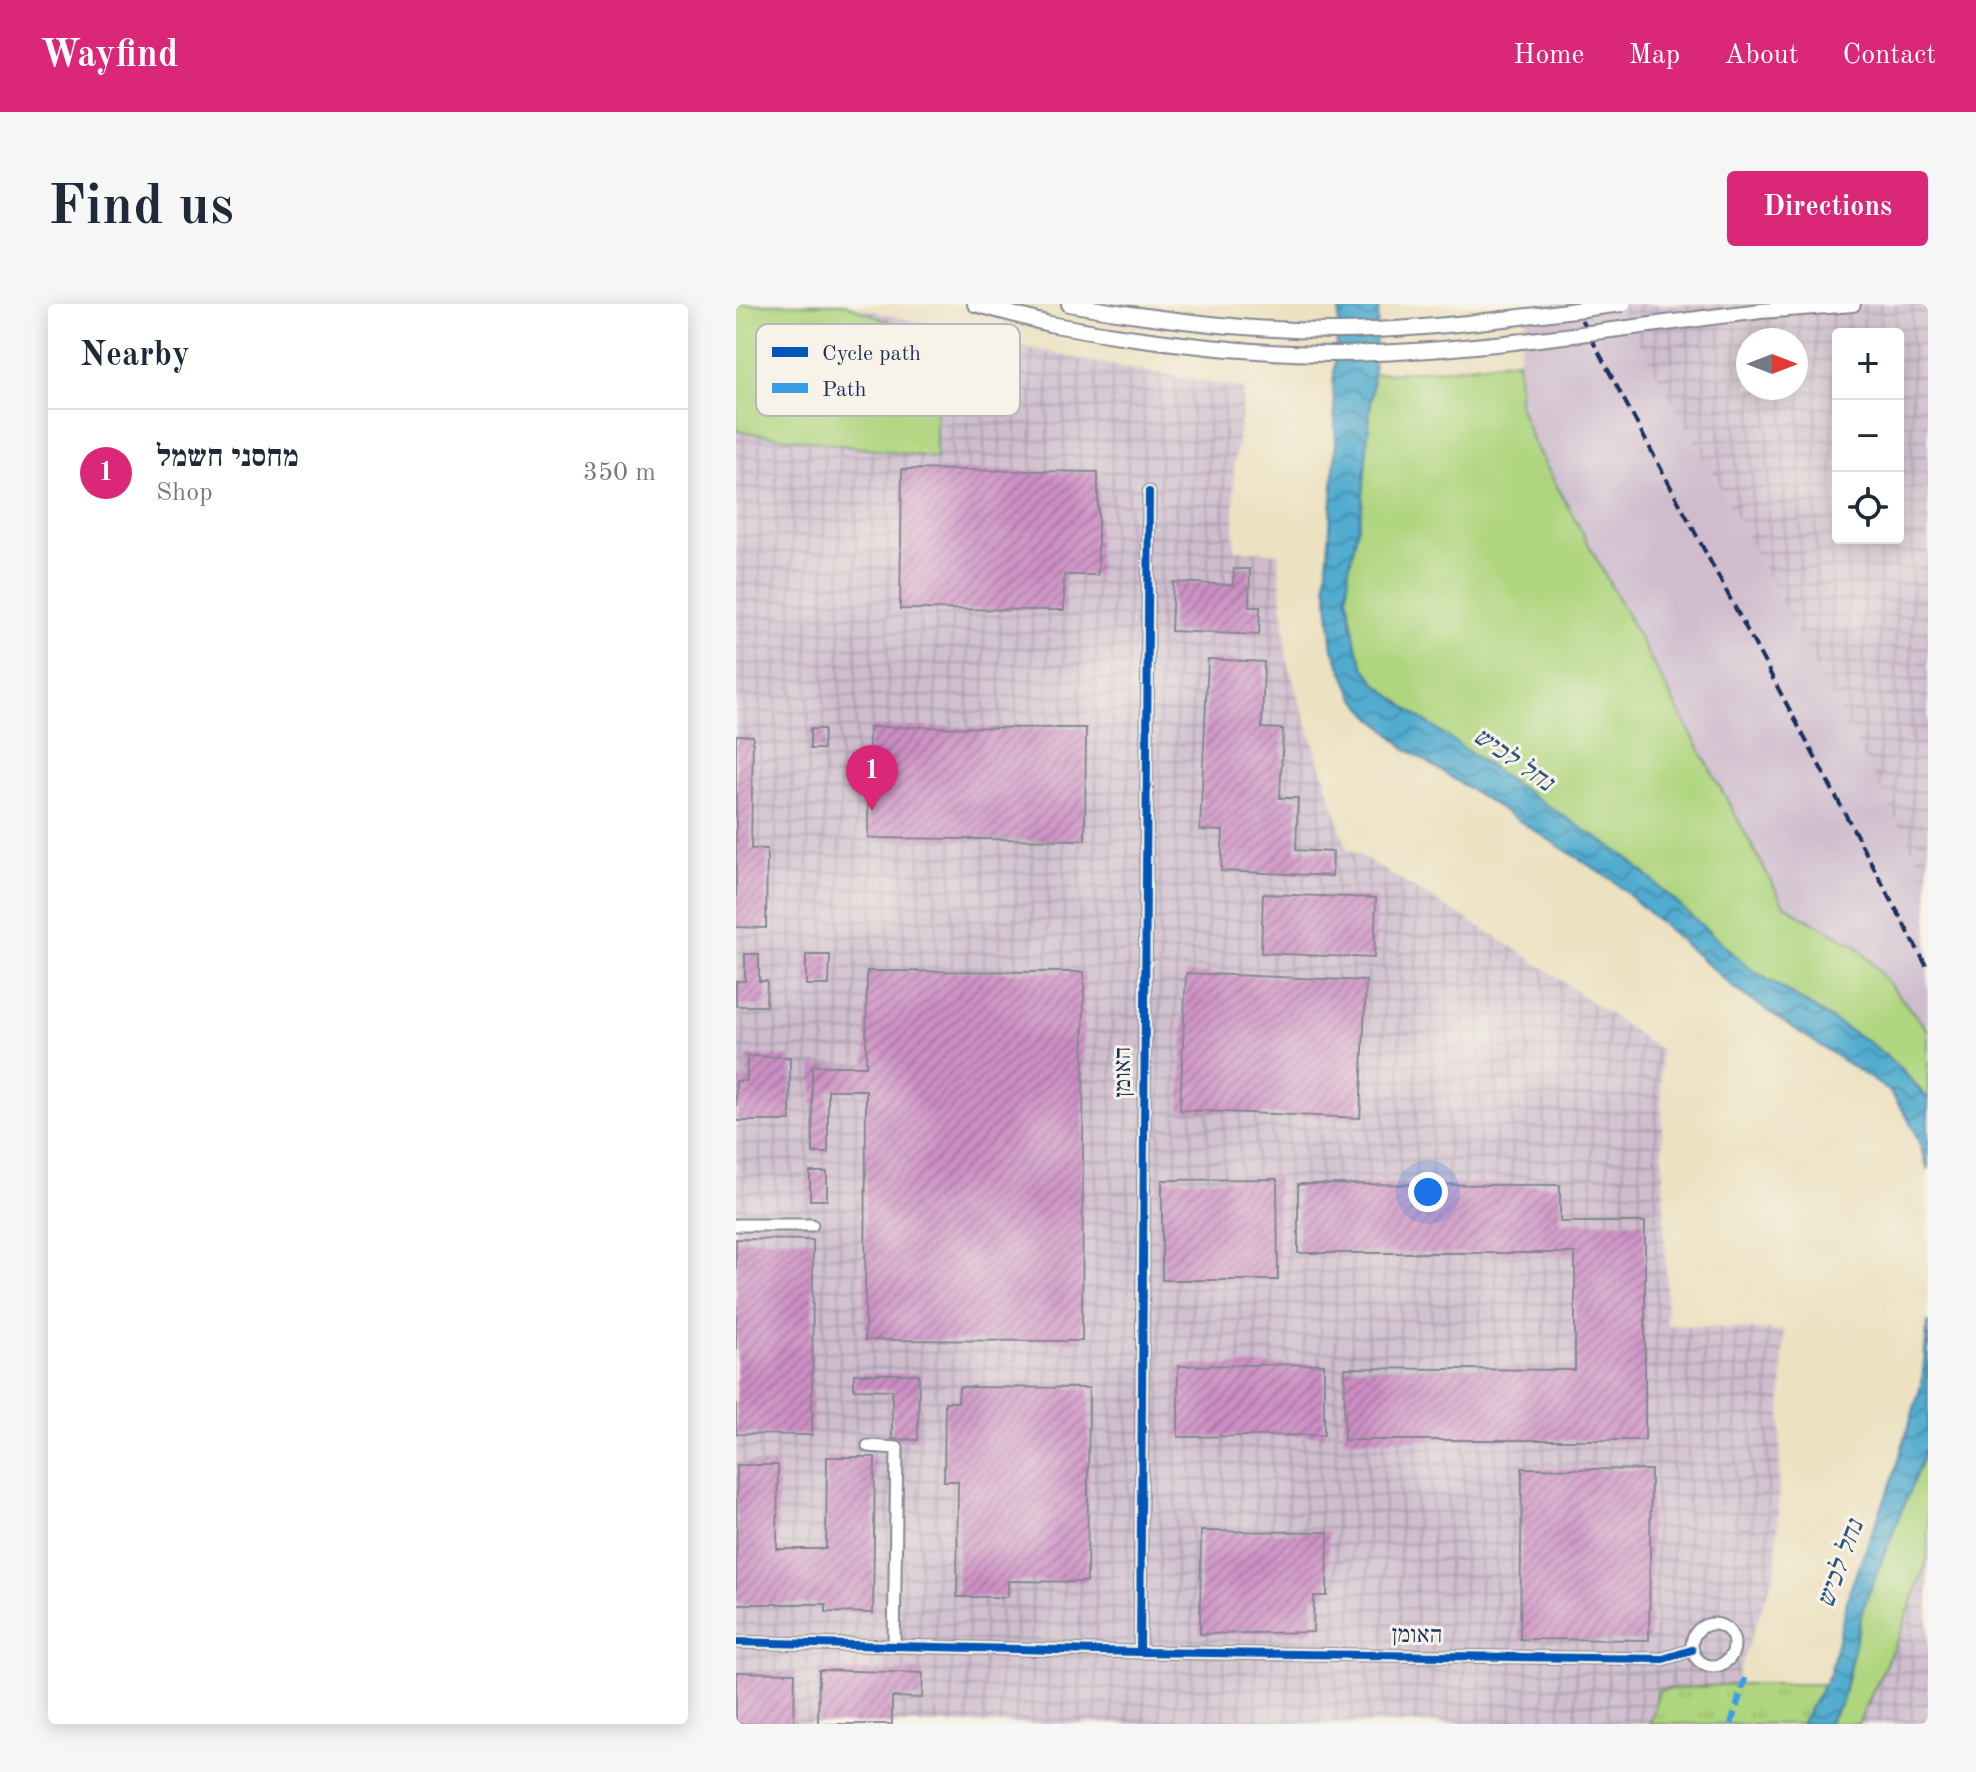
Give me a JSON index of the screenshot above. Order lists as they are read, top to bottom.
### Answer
{
  "streets": {
    "street": ["האומן"]
  },
  "water": ["נחל לכיש"],
  "legend": ["Cycle path", "Path"],
  "north": "right",
  "page": {
    "header": "Wayfind",
    "nav": [
      "Home",
      "Map",
      "About",
      "Contact"
    ],
    "buttons": "Directions",
    "title": "Find us",
    "heading": "Nearby",
    "map_buttons": ["+", "−"],
    "list": [
      {
        "mark": "1",
        "name": "מחסני חשמל",
        "note": "Shop",
        "value": "350 m"
      }
    ],
    "pins": "1"
  }
}
